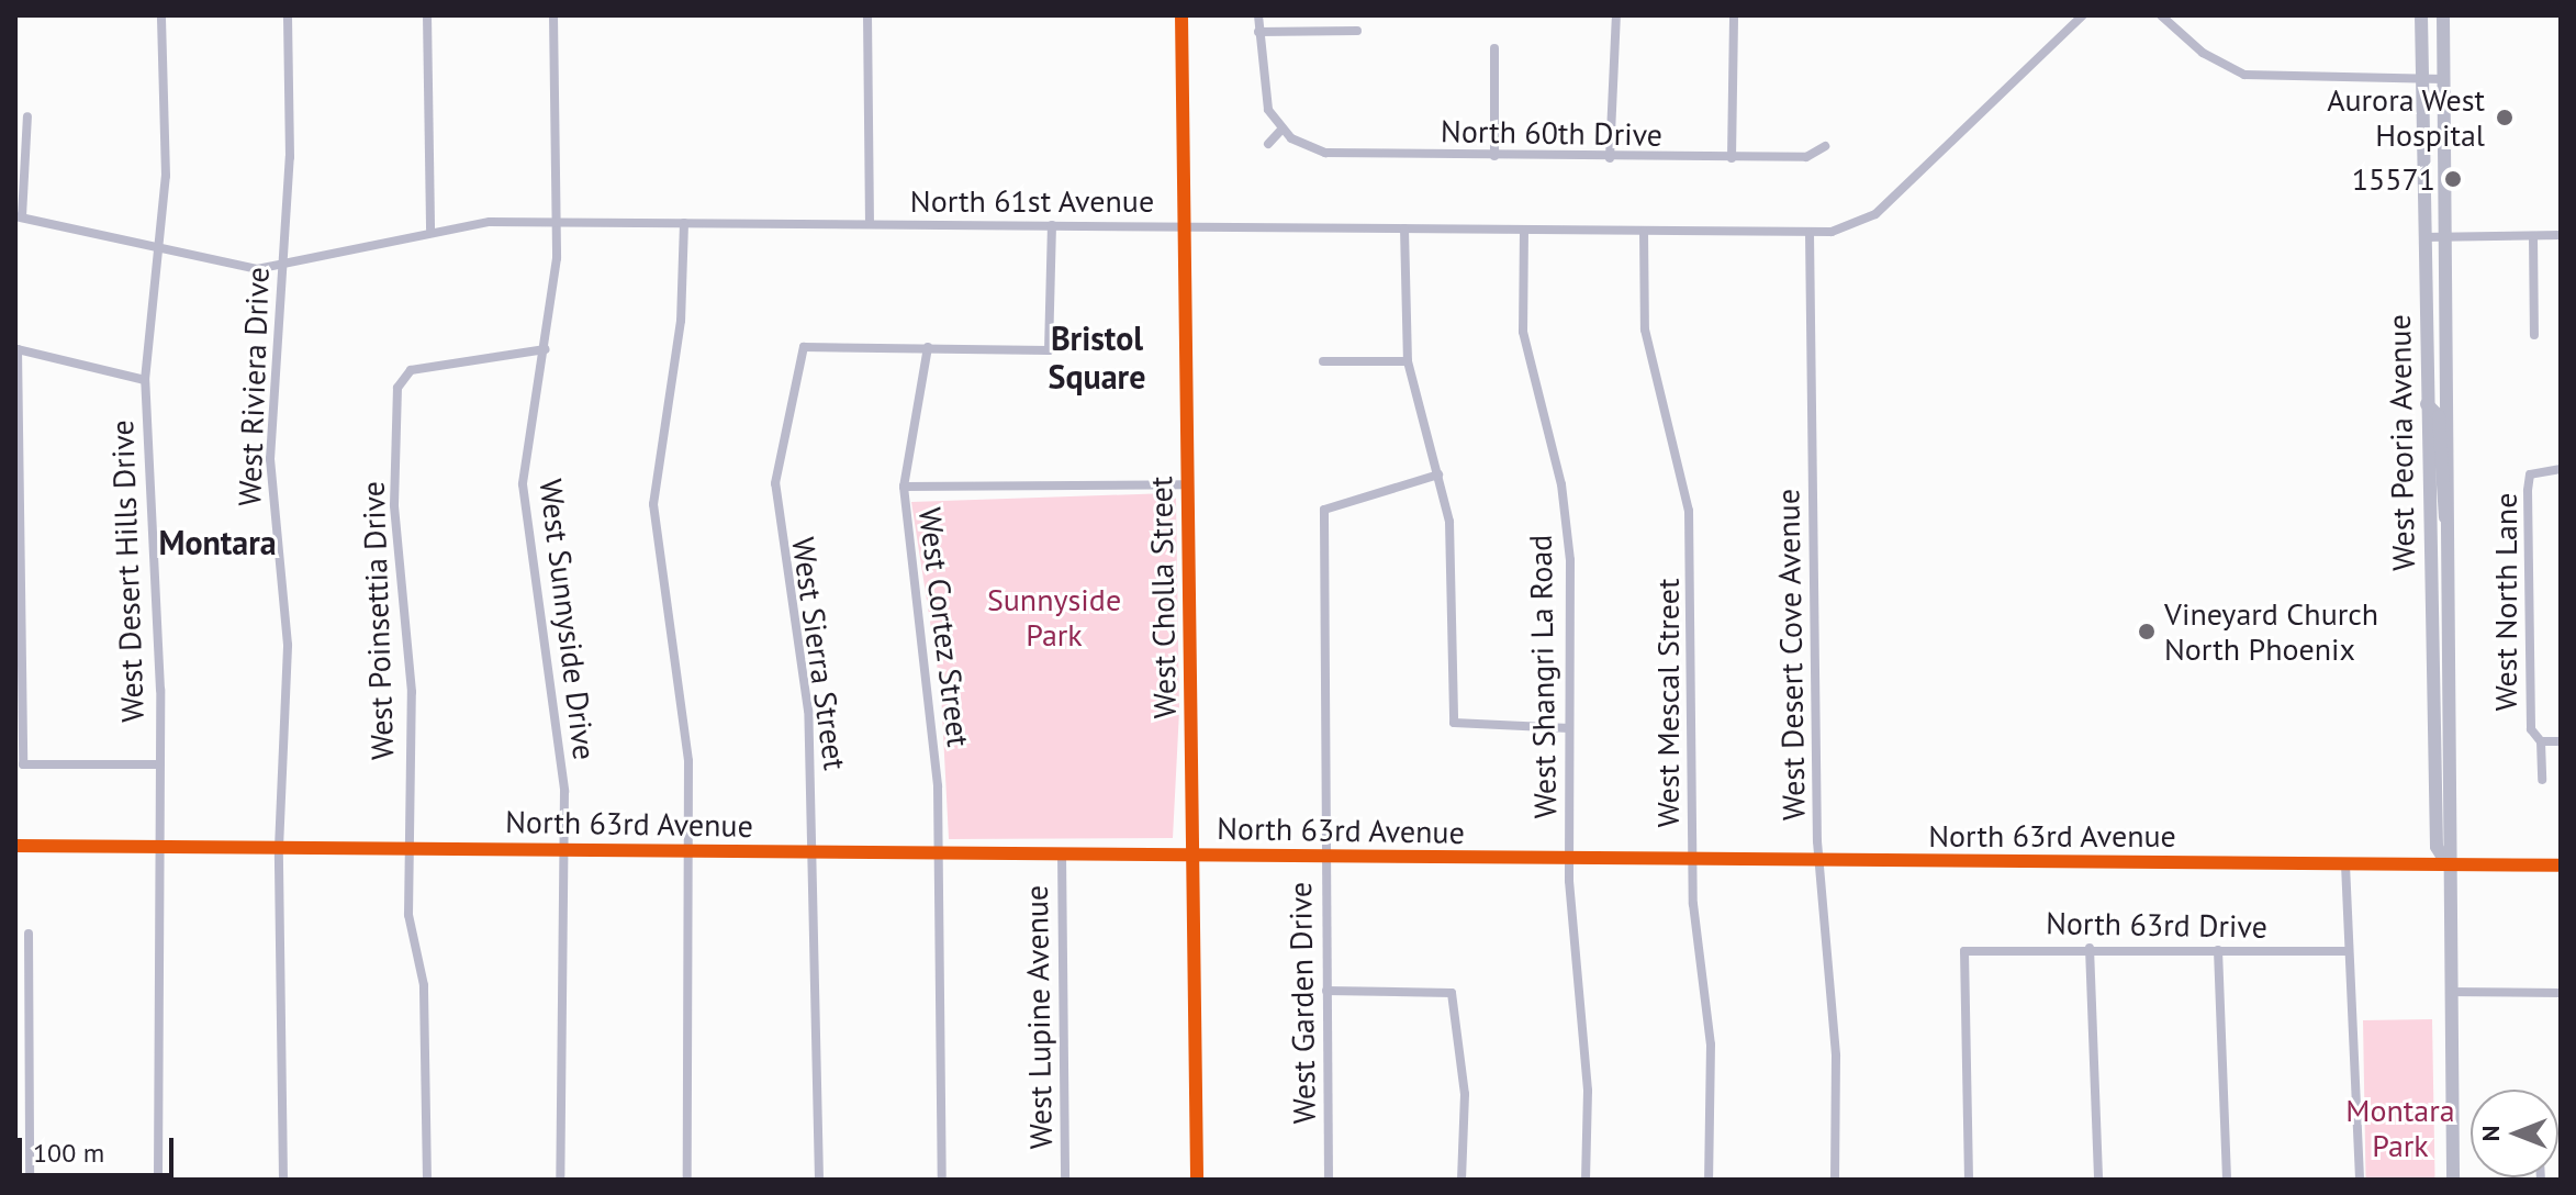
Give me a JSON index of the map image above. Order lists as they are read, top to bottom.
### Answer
{
  "streets": {
    "main road": ["West Peoria Avenue"],
    "street": [
      "North 60th Drive",
      "North 61st Avenue",
      "West Riviera Drive",
      "West Desert Hills Drive",
      "West Cholla Street",
      "West North Lane",
      "West Sunnyside Drive",
      "West Poinsettia Drive",
      "West Cortez Street",
      "West Sierra Street",
      "West Desert Cove Avenue",
      "West Shangri La Road",
      "West Mescal Street",
      "North 63rd Avenue",
      "North 63rd Drive",
      "West Garden Drive",
      "West Lupine Avenue"
    ]
  },
  "crossings": [
    ["North 61st Avenue", "West Riviera Drive"],
    ["North 61st Avenue", "West Desert Hills Drive"],
    ["North 61st Avenue", "West Cholla Street"],
    ["North 61st Avenue", "West Sunnyside Drive"],
    ["North 61st Avenue", "West Desert Cove Avenue"],
    ["North 61st Avenue", "West Shangri La Road"],
    ["North 61st Avenue", "West Mescal Street"],
    ["West Riviera Drive", "North 63rd Avenue"],
    ["West Peoria Avenue", "North 63rd Avenue"],
    ["West Desert Hills Drive", "North 63rd Avenue"],
    ["West Cholla Street", "North 63rd Avenue"],
    ["West Sunnyside Drive", "West Poinsettia Drive"],
    ["West Sunnyside Drive", "North 63rd Avenue"],
    ["West Poinsettia Drive", "North 63rd Avenue"],
    ["West Cortez Street", "West Sierra Street"],
    ["West Cortez Street", "North 63rd Avenue"],
    ["West Sierra Street", "North 63rd Avenue"],
    ["West Desert Cove Avenue", "North 63rd Avenue"],
    ["West Shangri La Road", "North 63rd Avenue"],
    ["West Mescal Street", "North 63rd Avenue"],
    ["North 63rd Avenue", "West Garden Drive"],
    ["North 63rd Avenue", "West Lupine Avenue"]
  ],
  "districts": ["Bristol Square", "Montara"],
  "parks": ["Sunnyside Park", "Montara Park"],
  "places": ["Aurora West Hospital", "15571", "Vineyard Church North Phoenix"],
  "scale_bar": "100 m",
  "north": "left"
}
